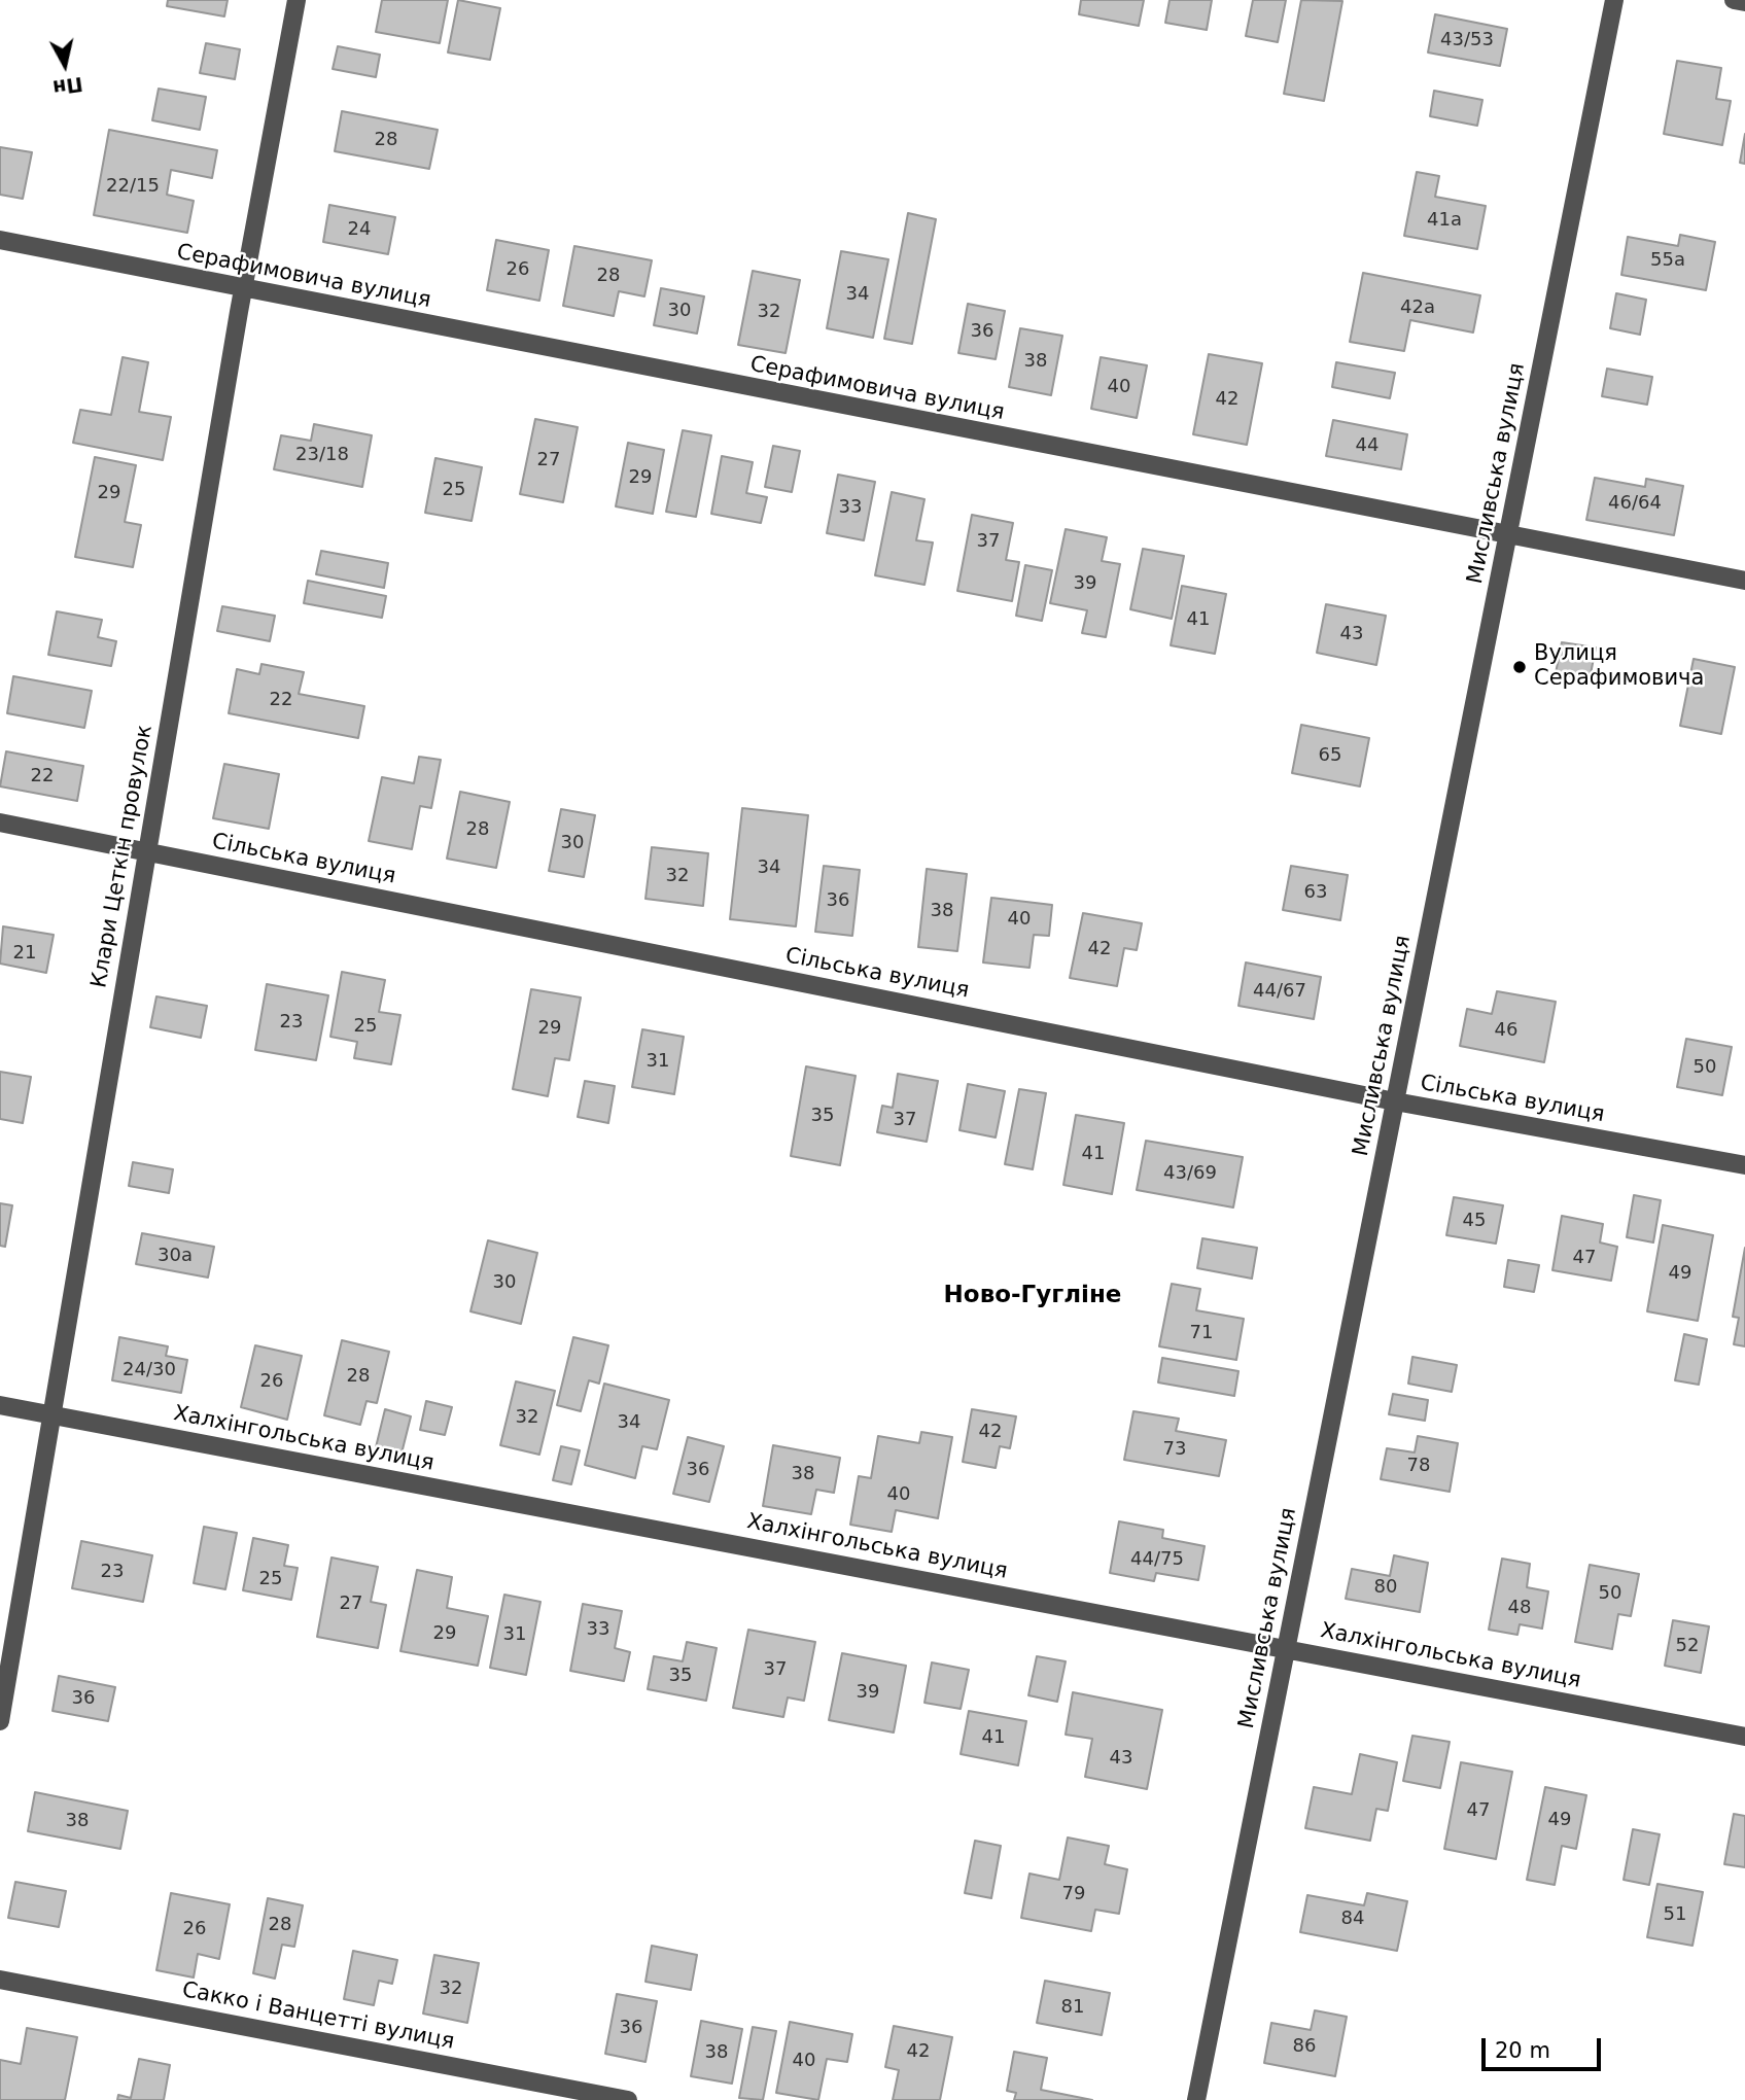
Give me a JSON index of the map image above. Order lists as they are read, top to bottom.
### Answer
{
  "streets": {
    "street": [
      "Серафимовича вулиця",
      "Мисливська вулиця",
      "Клари Цеткін провулок",
      "Сільська вулиця",
      "Халхінгольська вулиця",
      "Сакко і Ванцетті вулиця"
    ]
  },
  "crossings": [
    ["Серафимовича вулиця", "Мисливська вулиця"],
    ["Серафимовича вулиця", "Клари Цеткін провулок"],
    ["Мисливська вулиця", "Сільська вулиця"],
    ["Мисливська вулиця", "Халхінгольська вулиця"],
    ["Клари Цеткін провулок", "Сільська вулиця"],
    ["Клари Цеткін провулок", "Халхінгольська вулиця"]
  ],
  "districts": ["Ново-Гугліне"],
  "places": ["Вулиця Серафимовича"],
  "house_numbers": [
    "43/53",
    "28",
    "22/15",
    "41а",
    "24",
    "55а",
    "26",
    "28",
    "34",
    "42а",
    "30",
    "32",
    "36",
    "38",
    "40",
    "42",
    "44",
    "23/18",
    "27",
    "29",
    "25",
    "29",
    "46/64",
    "33",
    "37",
    "39",
    "41",
    "43",
    "22",
    "65",
    "22",
    "28",
    "30",
    "34",
    "32",
    "63",
    "36",
    "38",
    "40",
    "42",
    "21",
    "44/67",
    "23",
    "25",
    "29",
    "46",
    "31",
    "50",
    "35",
    "37",
    "41",
    "43/69",
    "45",
    "30а",
    "47",
    "49",
    "30",
    "71",
    "24/30",
    "28",
    "26",
    "32",
    "34",
    "42",
    "73",
    "78",
    "36",
    "38",
    "40",
    "44/75",
    "23",
    "25",
    "80",
    "50",
    "27",
    "48",
    "33",
    "29",
    "31",
    "52",
    "37",
    "35",
    "39",
    "36",
    "41",
    "43",
    "47",
    "49",
    "38",
    "79",
    "51",
    "84",
    "28",
    "26",
    "32",
    "81",
    "36",
    "86",
    "42",
    "38",
    "40"
  ],
  "scale_bar": "20 m",
  "north": "bottom"
}
